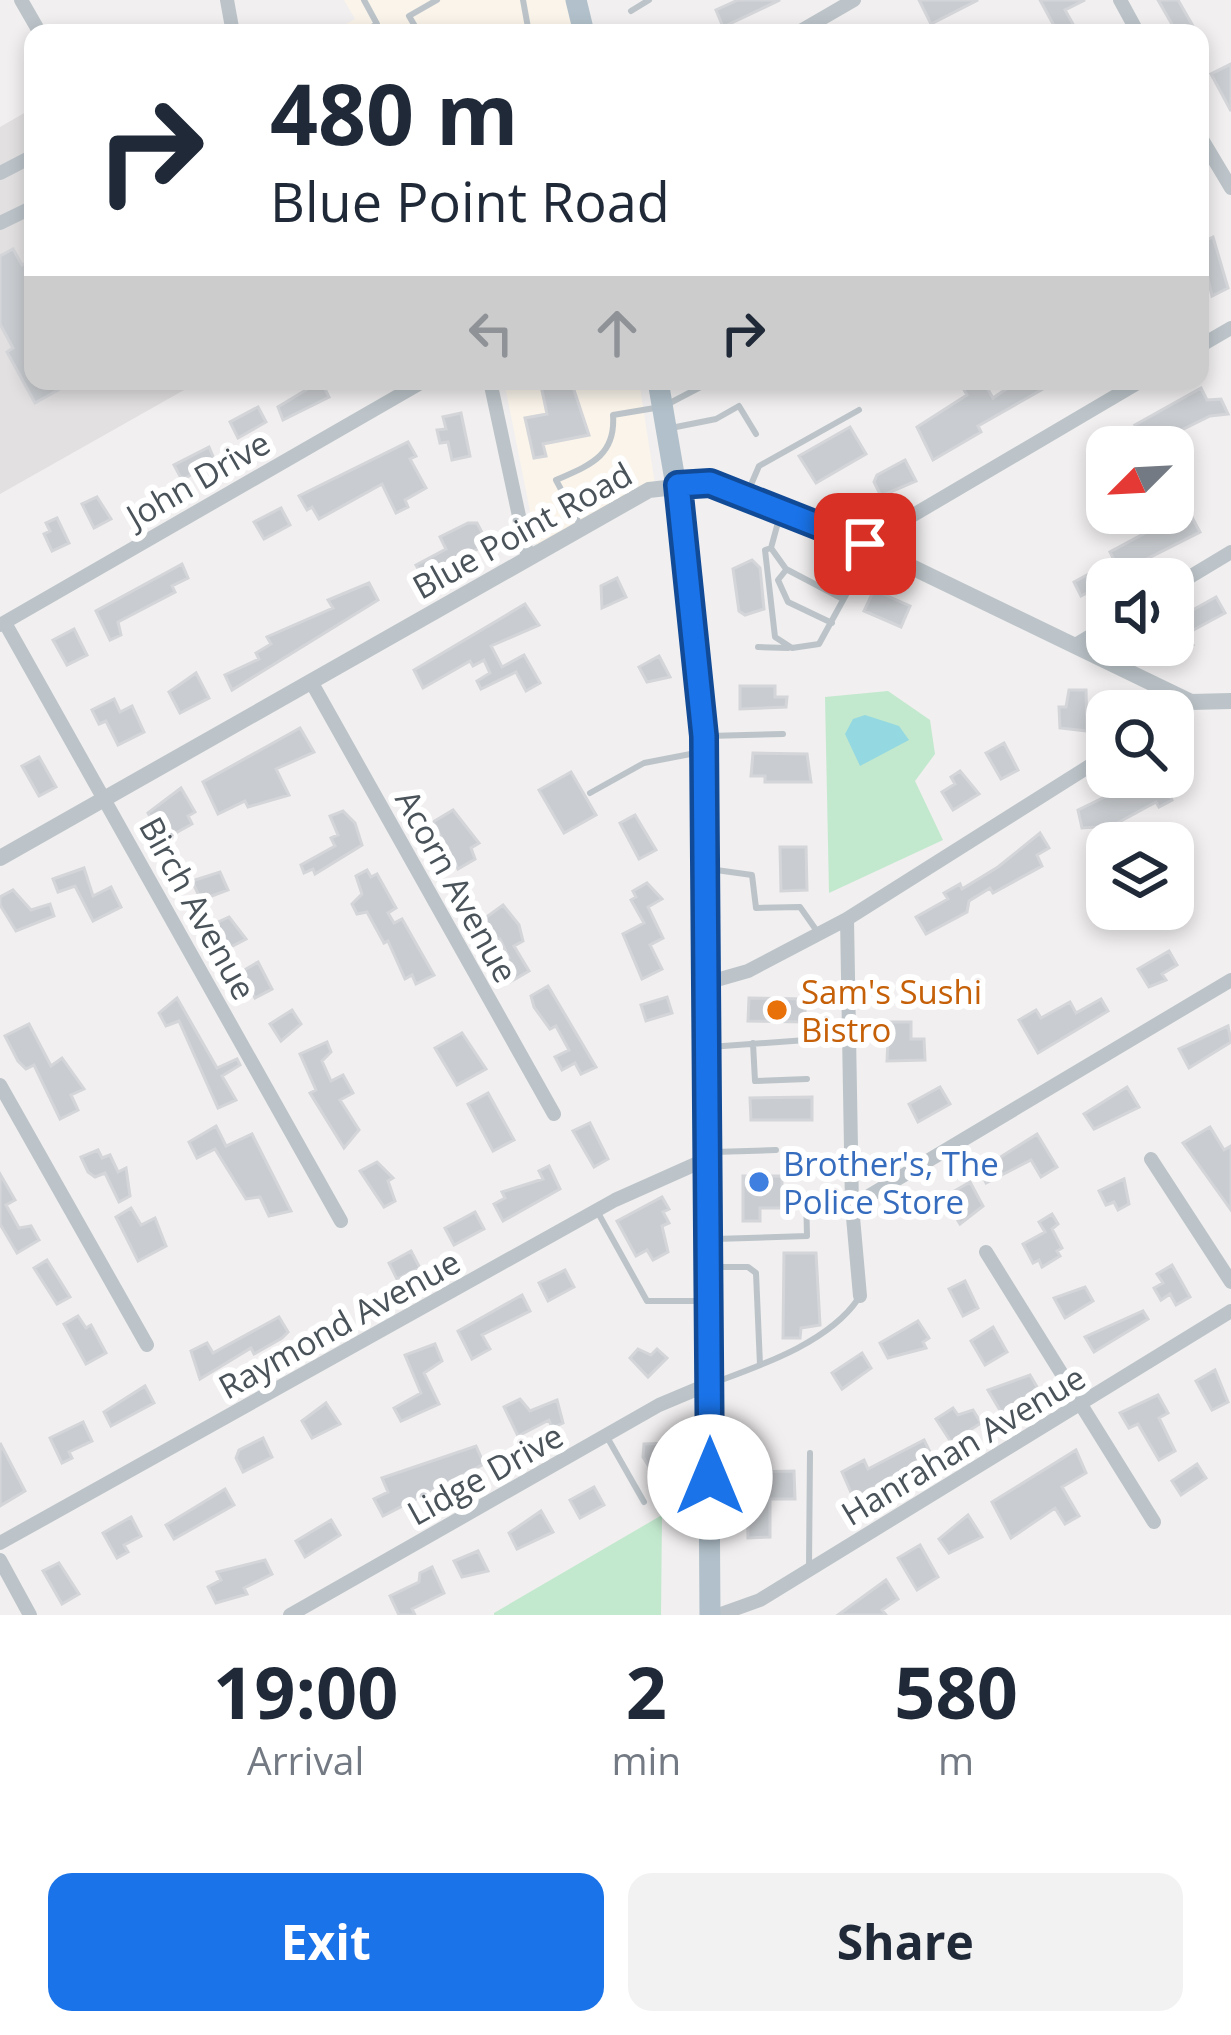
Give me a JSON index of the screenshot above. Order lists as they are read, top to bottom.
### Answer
{
  "streets": {
    "street": [
      "John Drive",
      "Blue Point Road",
      "Acorn Avenue",
      "Birch Avenue",
      "Raymond Avenue",
      "Hanrahan Avenue",
      "Lidge Drive"
    ]
  },
  "crossings": [
    ["John Drive", "Birch Avenue"],
    ["Blue Point Road", "Acorn Avenue"],
    ["Blue Point Road", "Birch Avenue"]
  ],
  "places": ["Sam's Sushi Bistro", "Brother's, The Police Store"],
  "north": "bottom left",
  "page": {
    "turn": ["480 m", "Blue Point Road"],
    "eta": [
      "19:00",
      "Arrival",
      "2",
      "min",
      "580",
      "m"
    ],
    "buttons": ["Exit", "Share"]
  }
}
